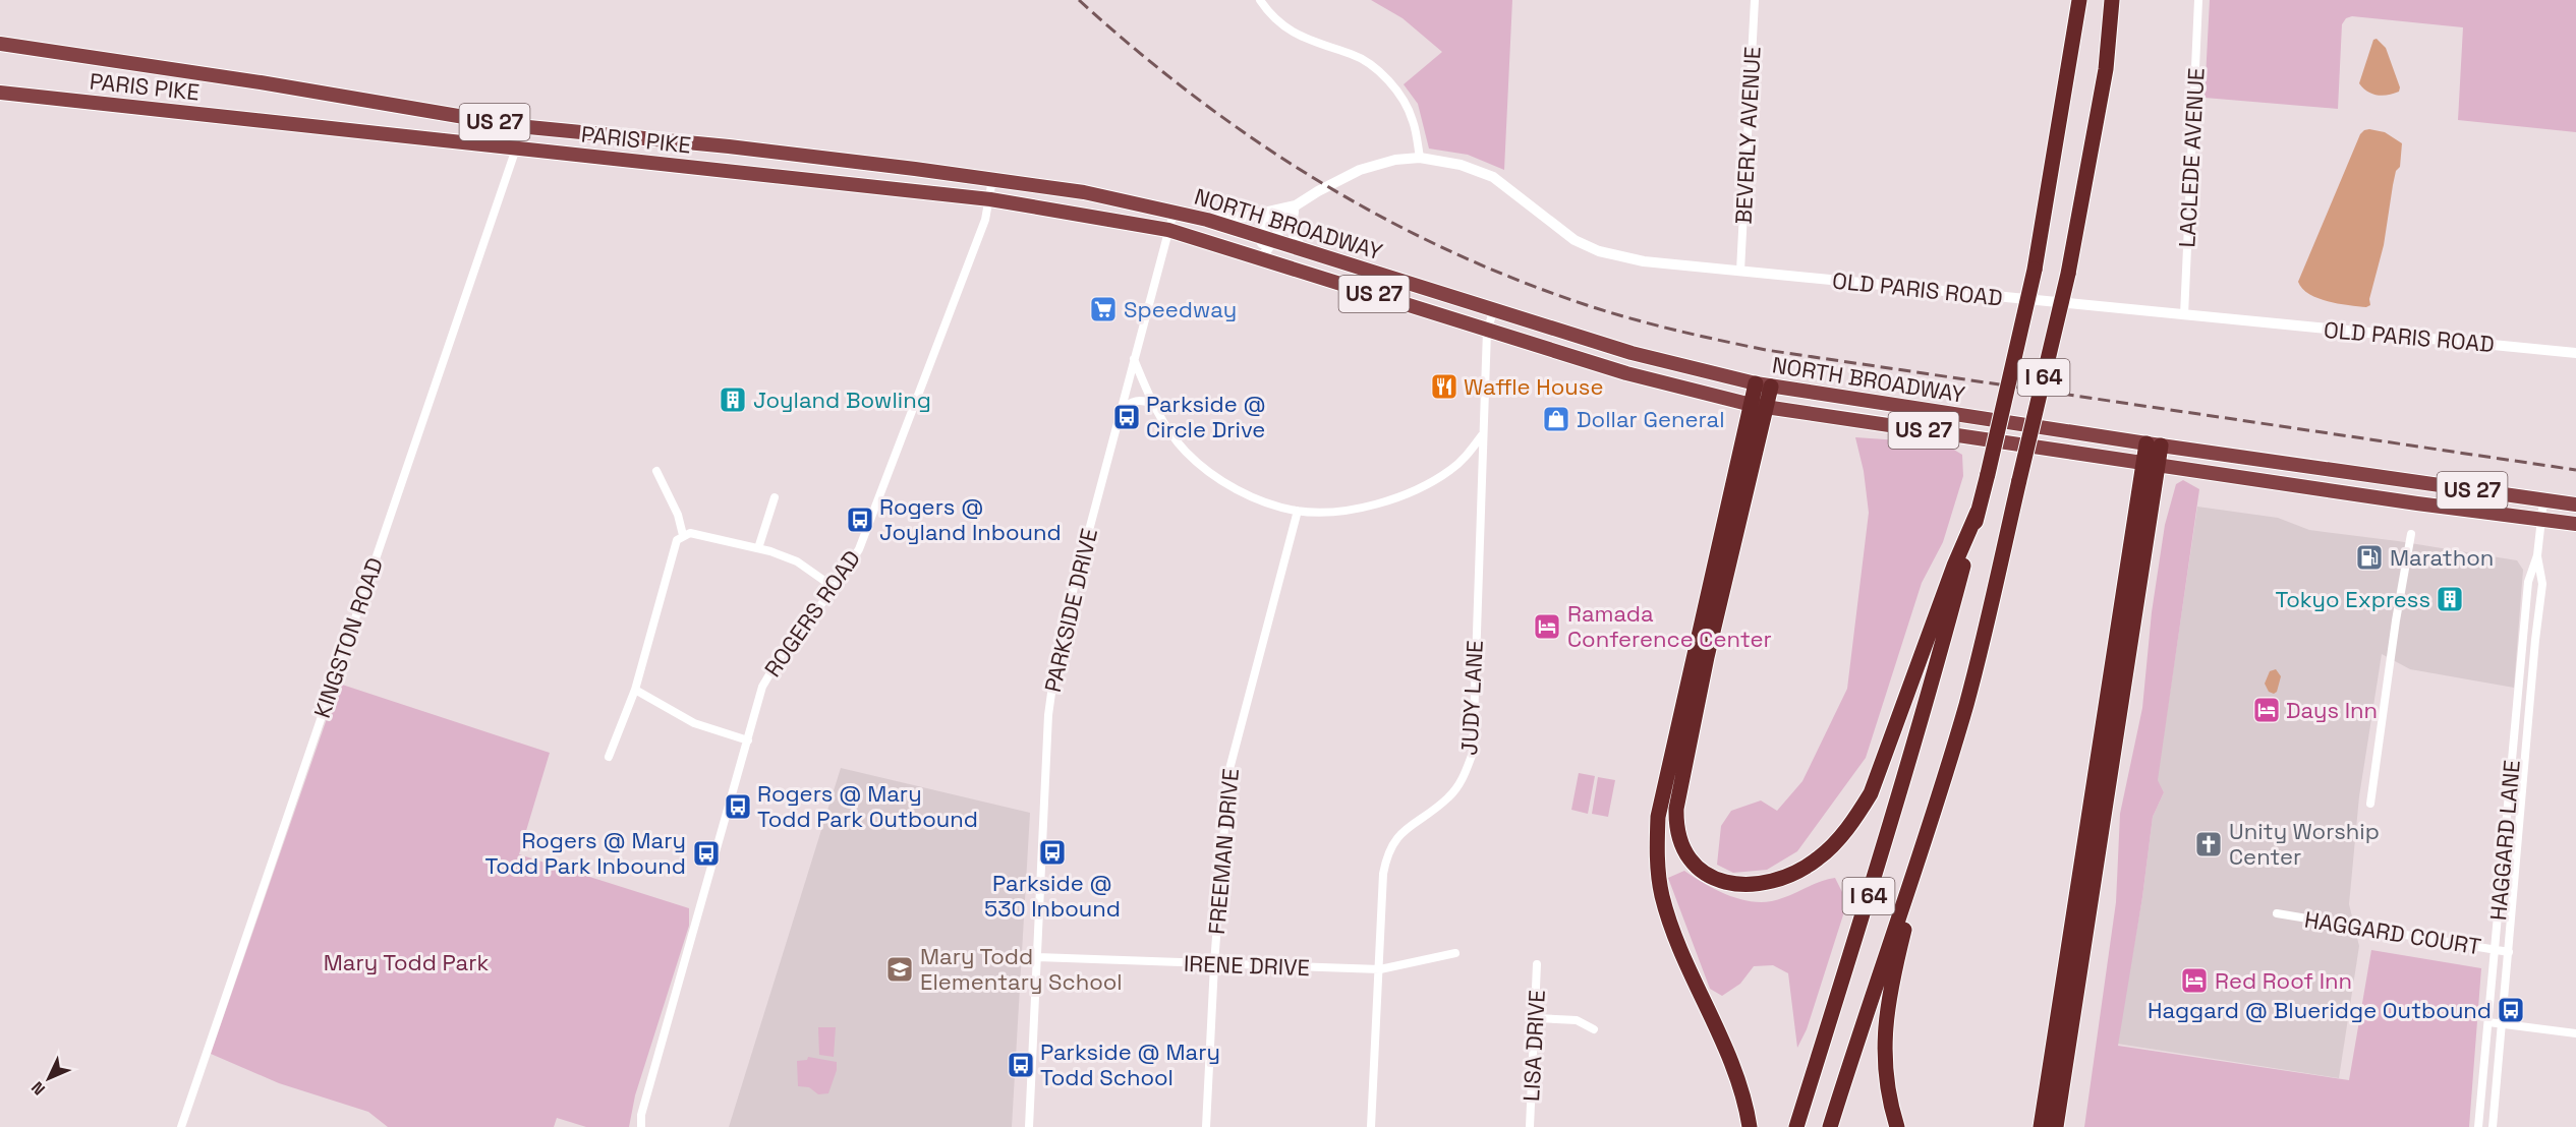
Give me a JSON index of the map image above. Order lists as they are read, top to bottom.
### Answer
{
  "streets": {
    "highway": [
      "PARIS PIKE",
      "US 27",
      "NORTH BROADWAY",
      "I 64"
    ],
    "street": [
      "BEVERLY AVENUE",
      "LACLEDE AVENUE",
      "OLD PARIS ROAD",
      "PARKSIDE DRIVE",
      "ROGERS ROAD",
      "KINGSTON ROAD",
      "JUDY LANE",
      "HAGGARD LANE",
      "FREEMAN DRIVE",
      "HAGGARD COURT",
      "IRENE DRIVE",
      "LISA DRIVE"
    ]
  },
  "crossings": [
    ["PARIS PIKE", "NORTH BROADWAY"],
    ["PARIS PIKE", "PARKSIDE DRIVE"],
    ["PARIS PIKE", "ROGERS ROAD"],
    ["PARIS PIKE", "KINGSTON ROAD"],
    ["BEVERLY AVENUE", "OLD PARIS ROAD"],
    ["LACLEDE AVENUE", "OLD PARIS ROAD"],
    ["NORTH BROADWAY", "OLD PARIS ROAD"],
    ["NORTH BROADWAY", "PARKSIDE DRIVE"],
    ["NORTH BROADWAY", "JUDY LANE"],
    ["NORTH BROADWAY", "HAGGARD LANE"],
    ["PARKSIDE DRIVE", "IRENE DRIVE"],
    ["JUDY LANE", "IRENE DRIVE"],
    ["HAGGARD LANE", "HAGGARD COURT"],
    ["FREEMAN DRIVE", "IRENE DRIVE"]
  ],
  "parks": ["Mary Todd Park"],
  "places": {
    "supermarket": ["Speedway"],
    "restaurant": ["Waffle House"],
    "building": ["Joyland Bowling", "Tokyo Express"],
    "bus stop": [
      "Parkside @ Circle Drive",
      "Rogers @ Joyland Inbound",
      "Rogers @ Mary Todd Park Outbound",
      "Parkside @ 530 Inbound",
      "Rogers @ Mary Todd Park Inbound",
      "Haggard @ Blueridge Outbound",
      "Parkside @ Mary Todd School"
    ],
    "shop": ["Dollar General"],
    "fuel station": ["Marathon"],
    "hotel": ["Ramada Conference Center", "Days Inn", "Red Roof Inn"],
    "church": ["Unity Worship Center"],
    "school or university": ["Mary Todd Elementary School"]
  },
  "north": "bottom left"
}
